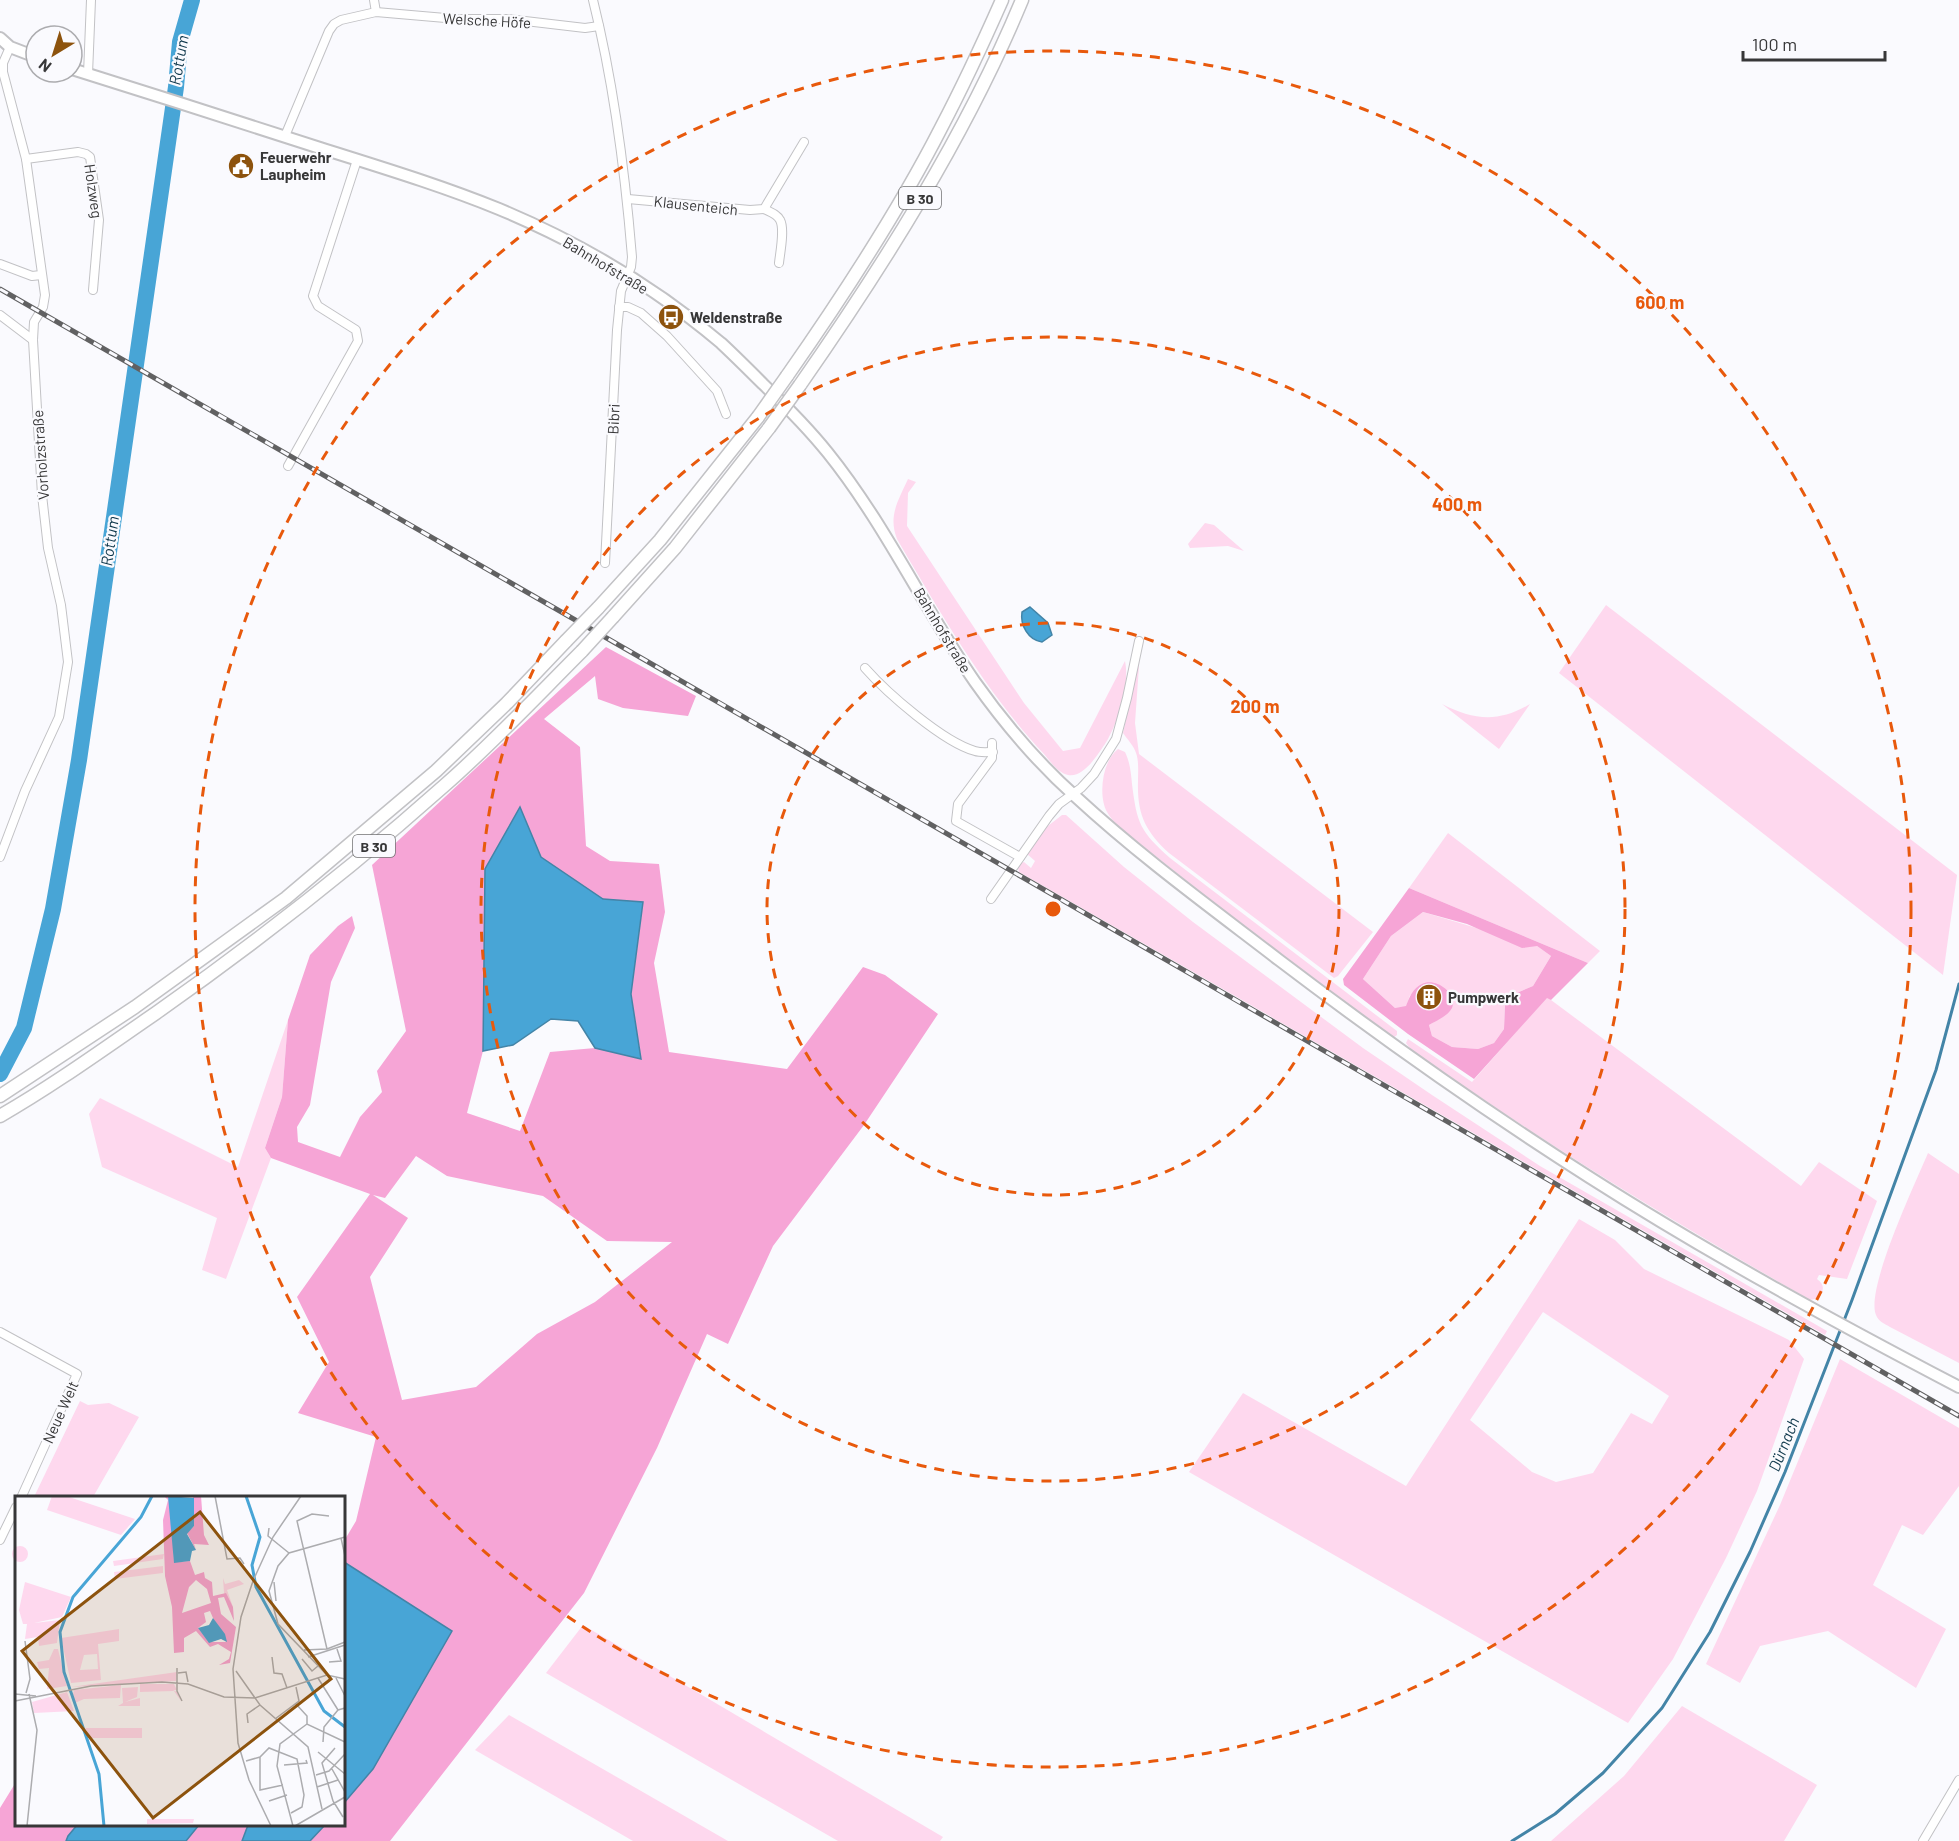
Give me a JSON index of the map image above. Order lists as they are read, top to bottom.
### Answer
{
  "streets": {
    "highway": ["B 30"],
    "main road": ["Bahnhofstraße"],
    "street": [
      "Welsche Höfe",
      "Holzweg",
      "Klausenteich",
      "Bibri",
      "Vorholzstraße",
      "Neue Welt"
    ]
  },
  "crossings": [
    ["Welsche Höfe", "Bahnhofstraße"],
    ["Holzweg", "Vorholzstraße"],
    ["Bahnhofstraße", "Bibri"]
  ],
  "water": ["Rottum", "Dürnach"],
  "places": {
    "public building": ["Feuerwehr Laupheim"],
    "bus stop": ["Weldenstraße"],
    "building": ["Pumpwerk"]
  },
  "scale_bar": "100 m",
  "north": "bottom left",
  "rings": ["600 m", "400 m", "200 m"]
}
